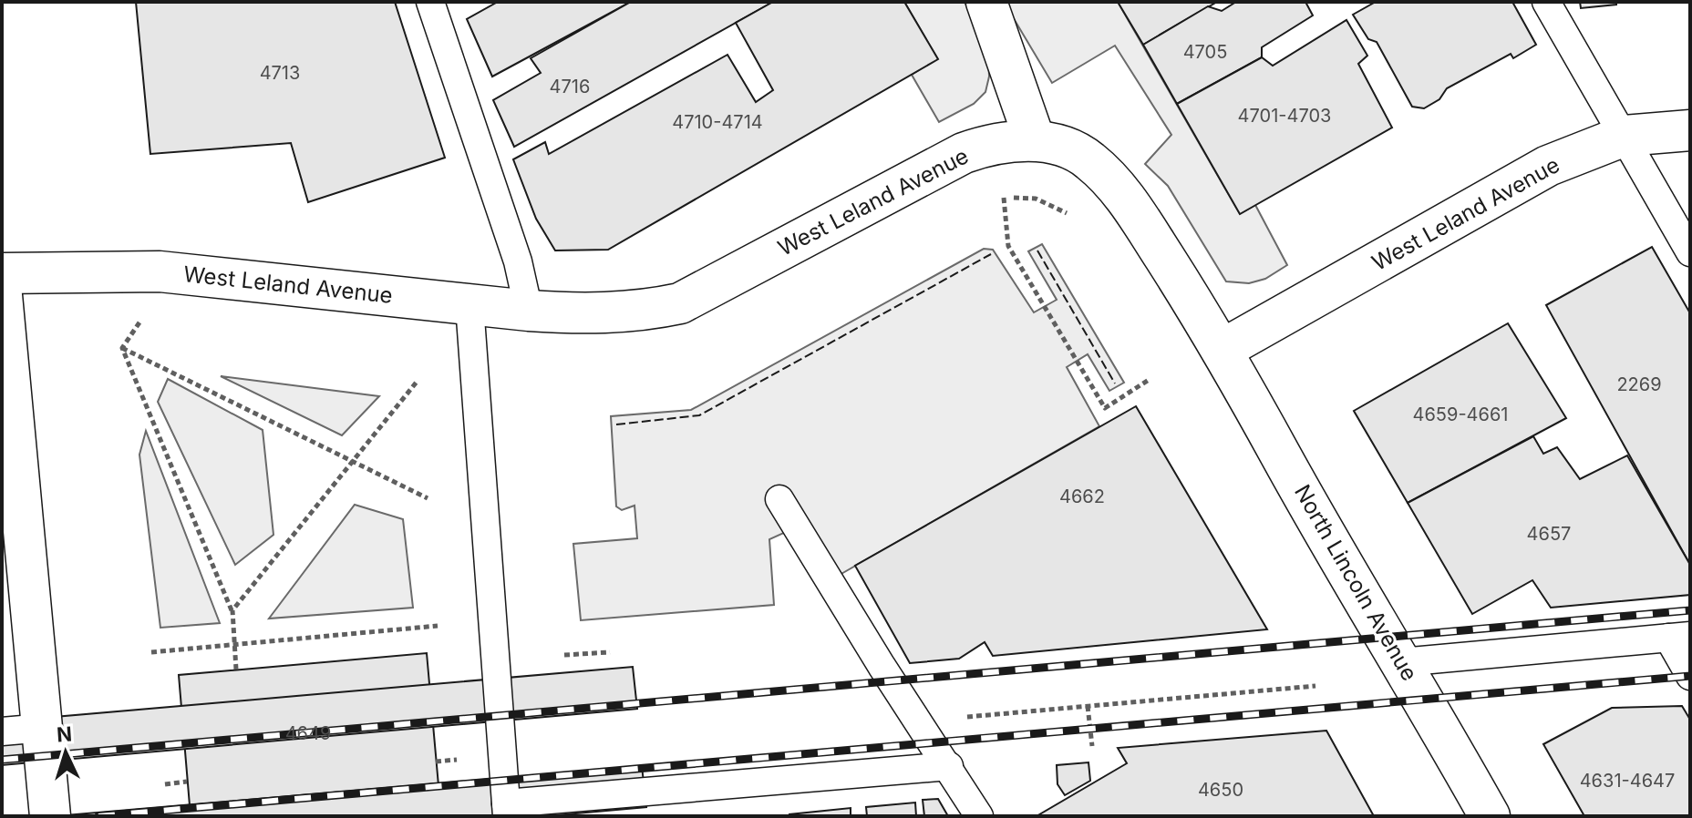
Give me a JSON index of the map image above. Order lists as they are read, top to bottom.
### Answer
{
  "streets": {
    "main road": ["West Leland Avenue", "North Lincoln Avenue"]
  },
  "crossings": [
    ["West Leland Avenue", "North Lincoln Avenue"]
  ],
  "house_numbers": [
    "4705",
    "4713",
    "4716",
    "4701-4703",
    "4710-4714",
    "2269",
    "4659-4661",
    "4662",
    "4657",
    "4649",
    "4631-4647",
    "4650"
  ],
  "north": "top"
}
